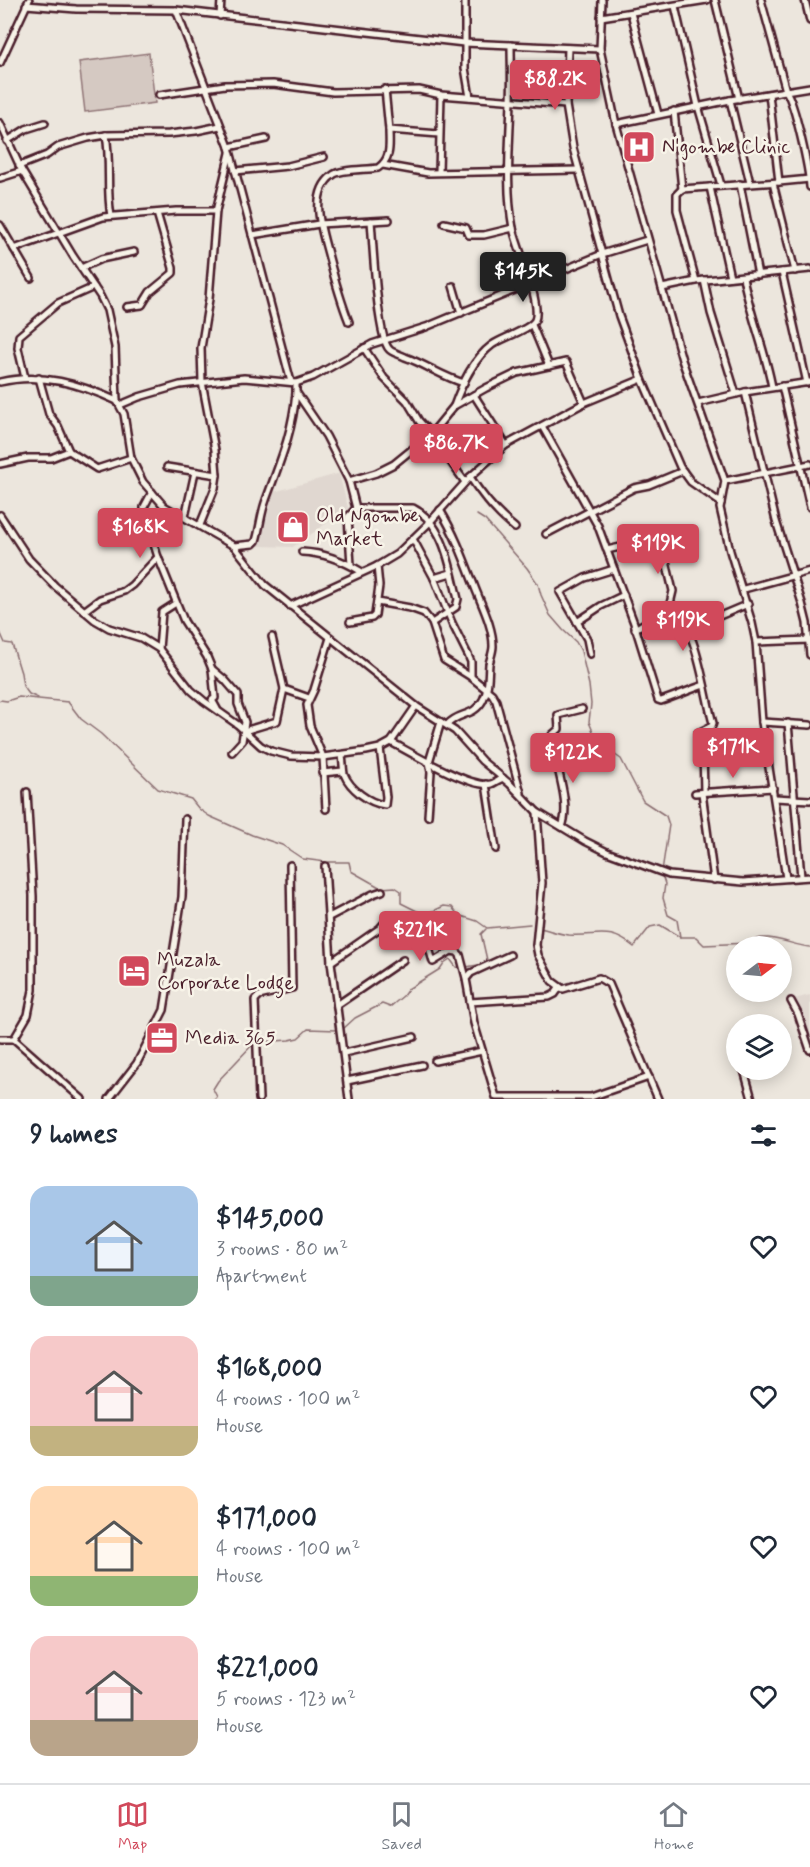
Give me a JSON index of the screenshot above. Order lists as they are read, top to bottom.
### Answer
{
  "places": {
    "hospital": ["N'gombe Clinic"],
    "shop": ["Old Ngombe Market"],
    "hotel": ["Muzala Corporate Lodge"],
    "office": ["Media 365"]
  },
  "north": "right",
  "page": {
    "price": [
      "$88.2K",
      "$145K",
      "$86.7K",
      "$168K",
      "$119K",
      "$119K",
      "$171K",
      "$122K",
      "$221K"
    ],
    "heading": "9 homes",
    "list": [
      {
        "name": "$145,000",
        "note": "3 rooms · 80 m² · Apartment"
      },
      {
        "name": "$168,000",
        "note": "4 rooms · 100 m² · House"
      },
      {
        "name": "$171,000",
        "note": "4 rooms · 100 m² · House"
      },
      {
        "name": "$221,000",
        "note": "5 rooms · 123 m² · House"
      }
    ],
    "tabs": ["Map", "Saved", "Home"]
  }
}
